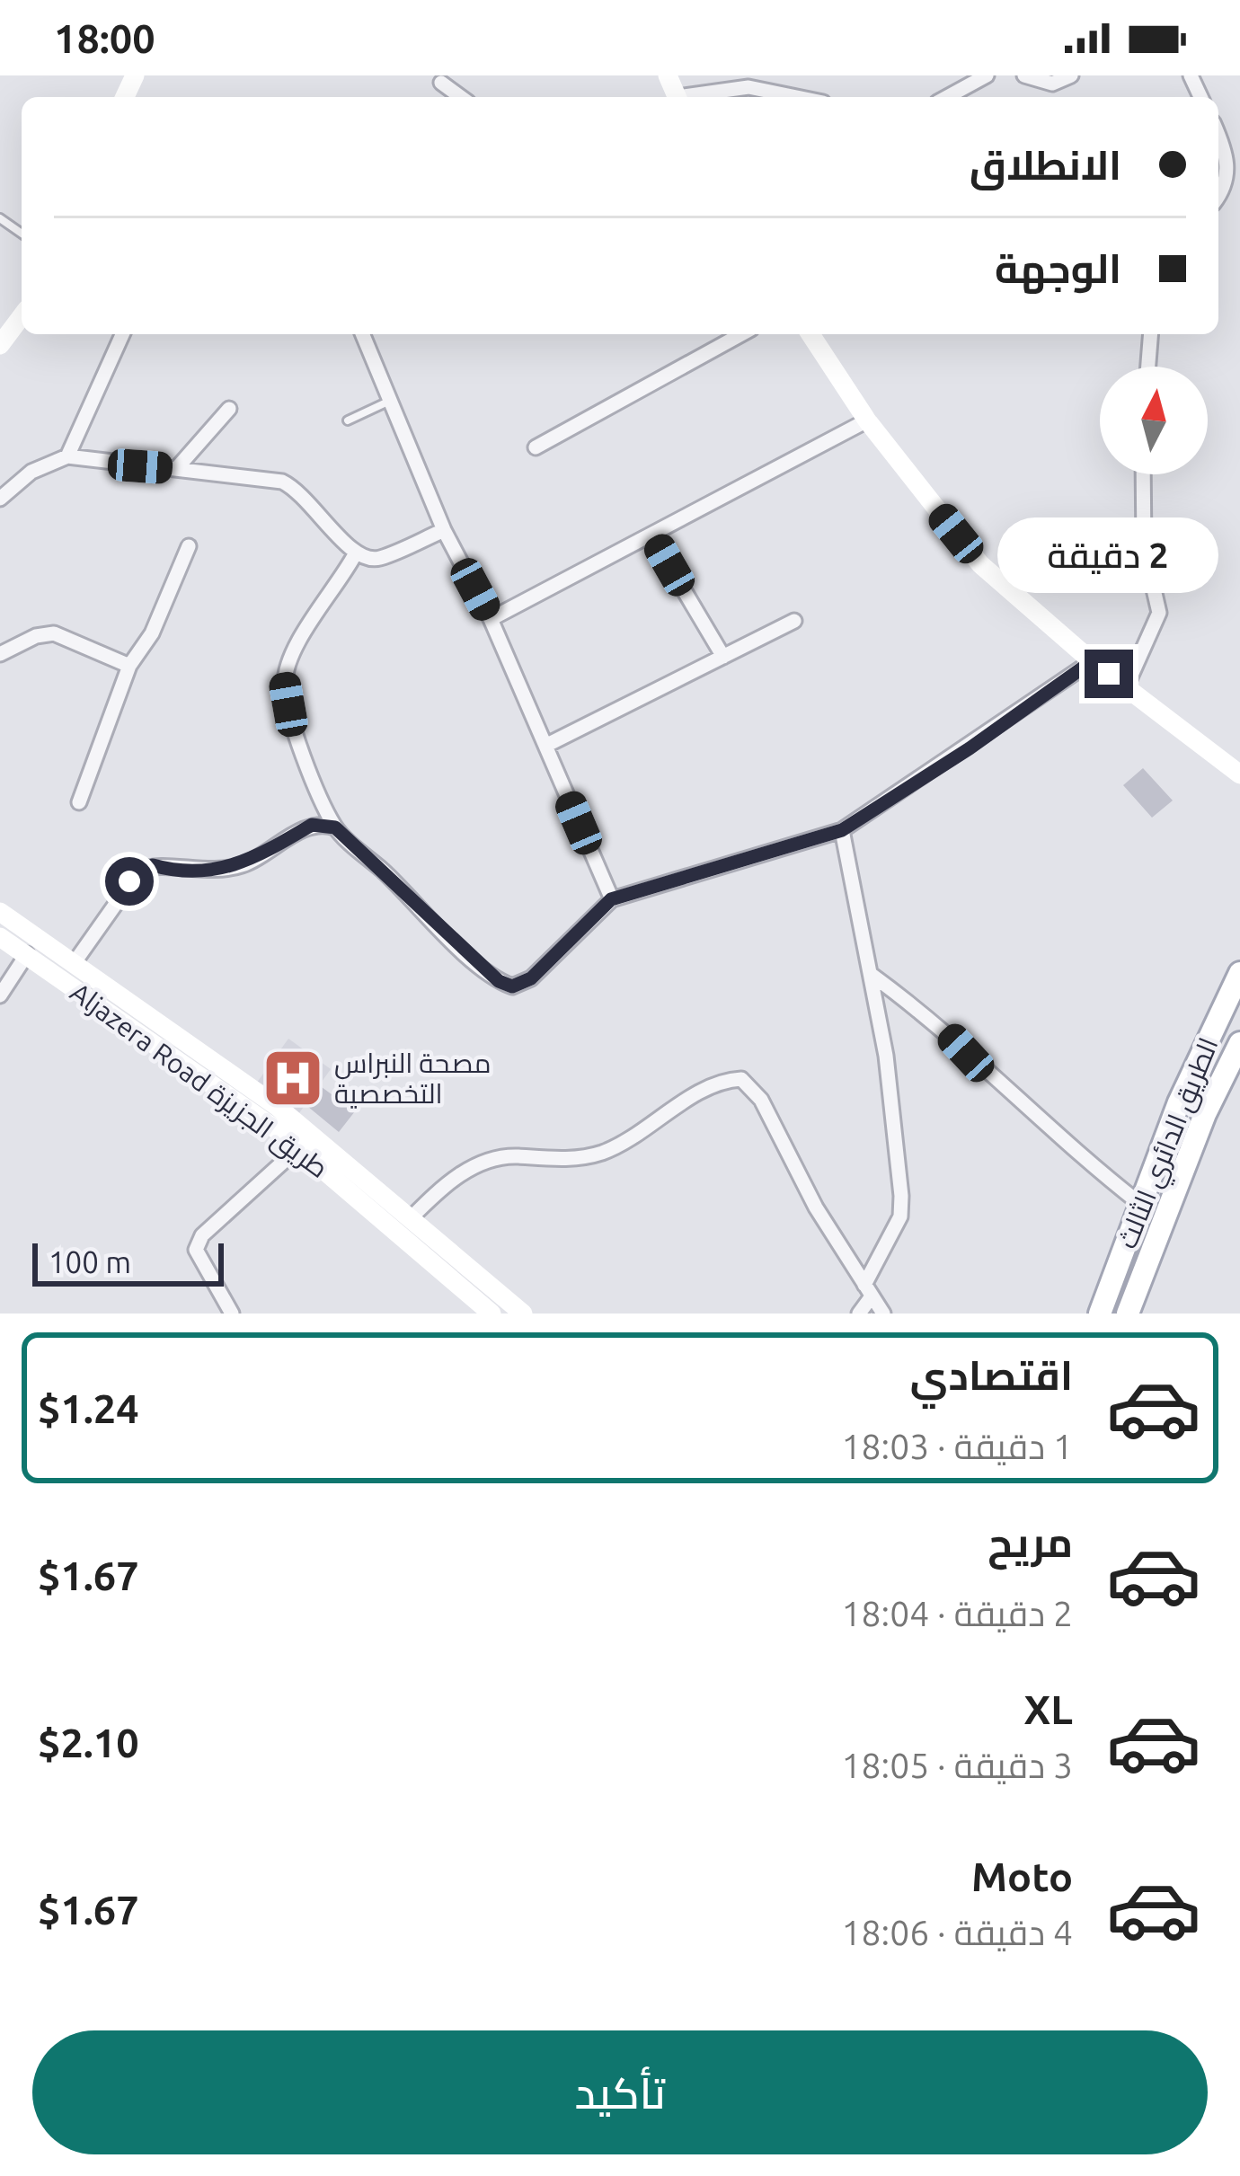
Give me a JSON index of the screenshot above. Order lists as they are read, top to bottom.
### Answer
{
  "streets": {
    "main road": ["Aljazera Road طريق الجزيزة", "الطريق الدائري الثالث"]
  },
  "places": {
    "hospital": ["مصحة النبراس التخصصية"]
  },
  "scale_bar": "100 m",
  "north": "top",
  "page": {
    "status": "18:00",
    "banner": ["الانطلاق", "الوجهة"],
    "bubble": "2 دقيقة",
    "scale": "100 m",
    "list": [
      {
        "name": "اقتصادي",
        "note": "1 دقيقة · 18:03",
        "value": "$1.24"
      },
      {
        "name": "مريح",
        "note": "2 دقيقة · 18:04",
        "value": "$1.67"
      },
      {
        "name": "XL",
        "note": "3 دقيقة · 18:05",
        "value": "$2.10"
      },
      {
        "name": "Moto",
        "note": "4 دقيقة · 18:06",
        "value": "$1.67"
      }
    ],
    "buttons": "تأكيد"
  }
}
